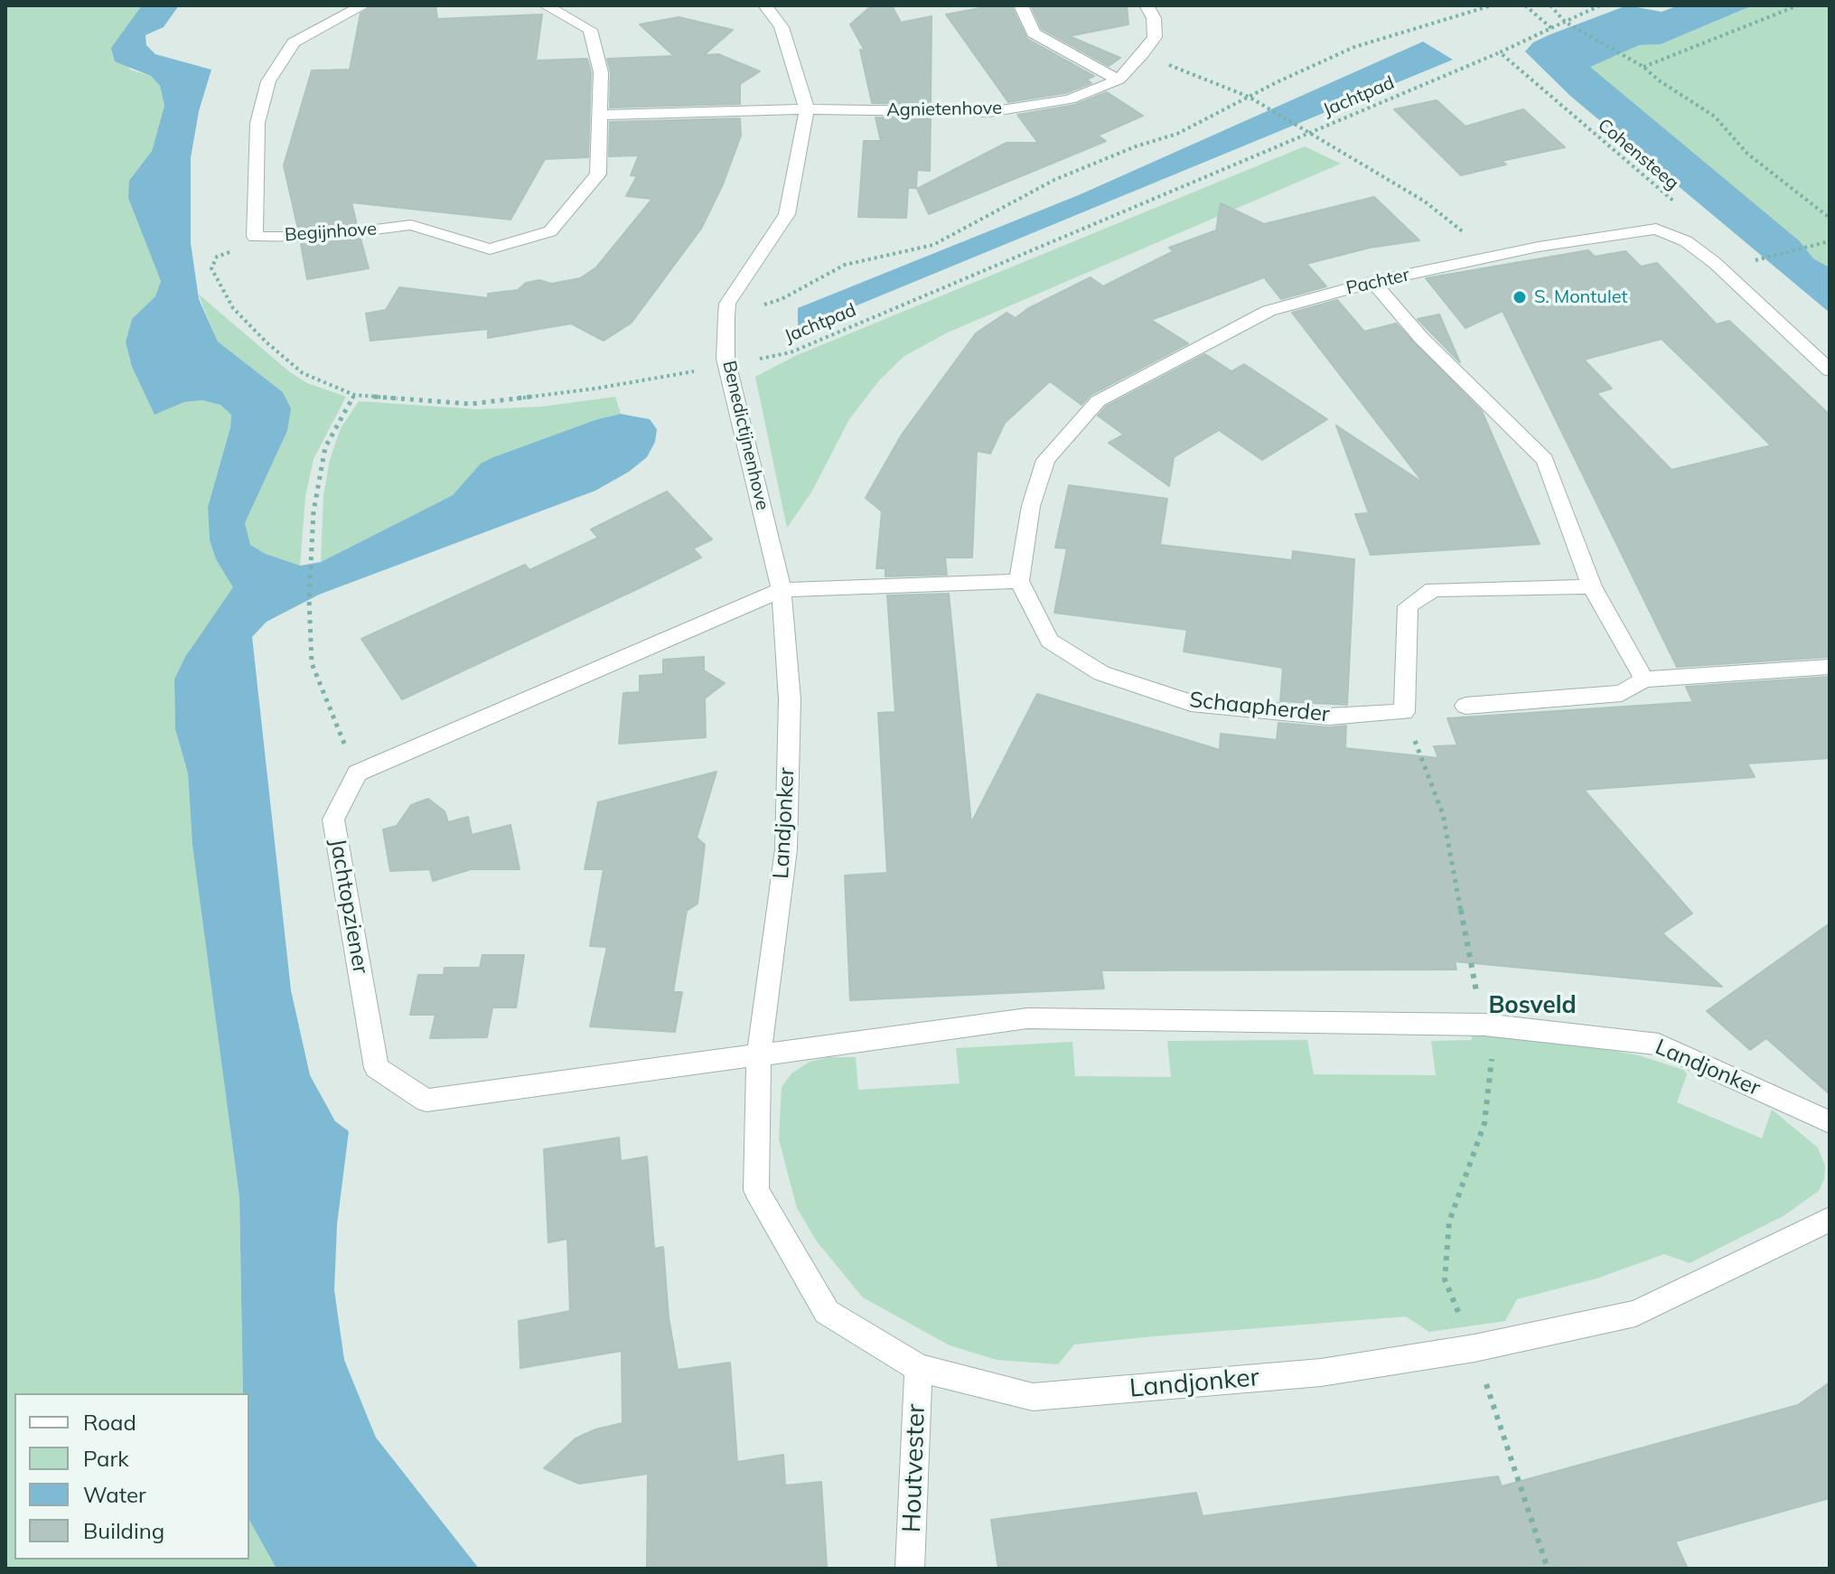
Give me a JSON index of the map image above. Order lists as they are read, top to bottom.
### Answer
{
  "streets": {
    "street": [
      "Agnietenhove",
      "Begijnhove",
      "Pachter",
      "Benedictijnenhove",
      "Schaapherder",
      "Landjonker",
      "Jachtopziener",
      "Houtvester"
    ],
    "path": ["Jachtpad", "Cohensteeg"]
  },
  "crossings": [
    ["Jachtpad", "Cohensteeg"],
    ["Jachtpad", "Begijnhove"],
    ["Jachtpad", "Benedictijnenhove"],
    ["Agnietenhove", "Benedictijnenhove"],
    ["Pachter", "Schaapherder"],
    ["Benedictijnenhove", "Landjonker"],
    ["Landjonker", "Jachtopziener"],
    ["Landjonker", "Houtvester"]
  ],
  "districts": ["Bosveld"],
  "places": ["S. Montulet"],
  "legend": [
    "Road",
    "Park",
    "Water",
    "Building"
  ]
}
